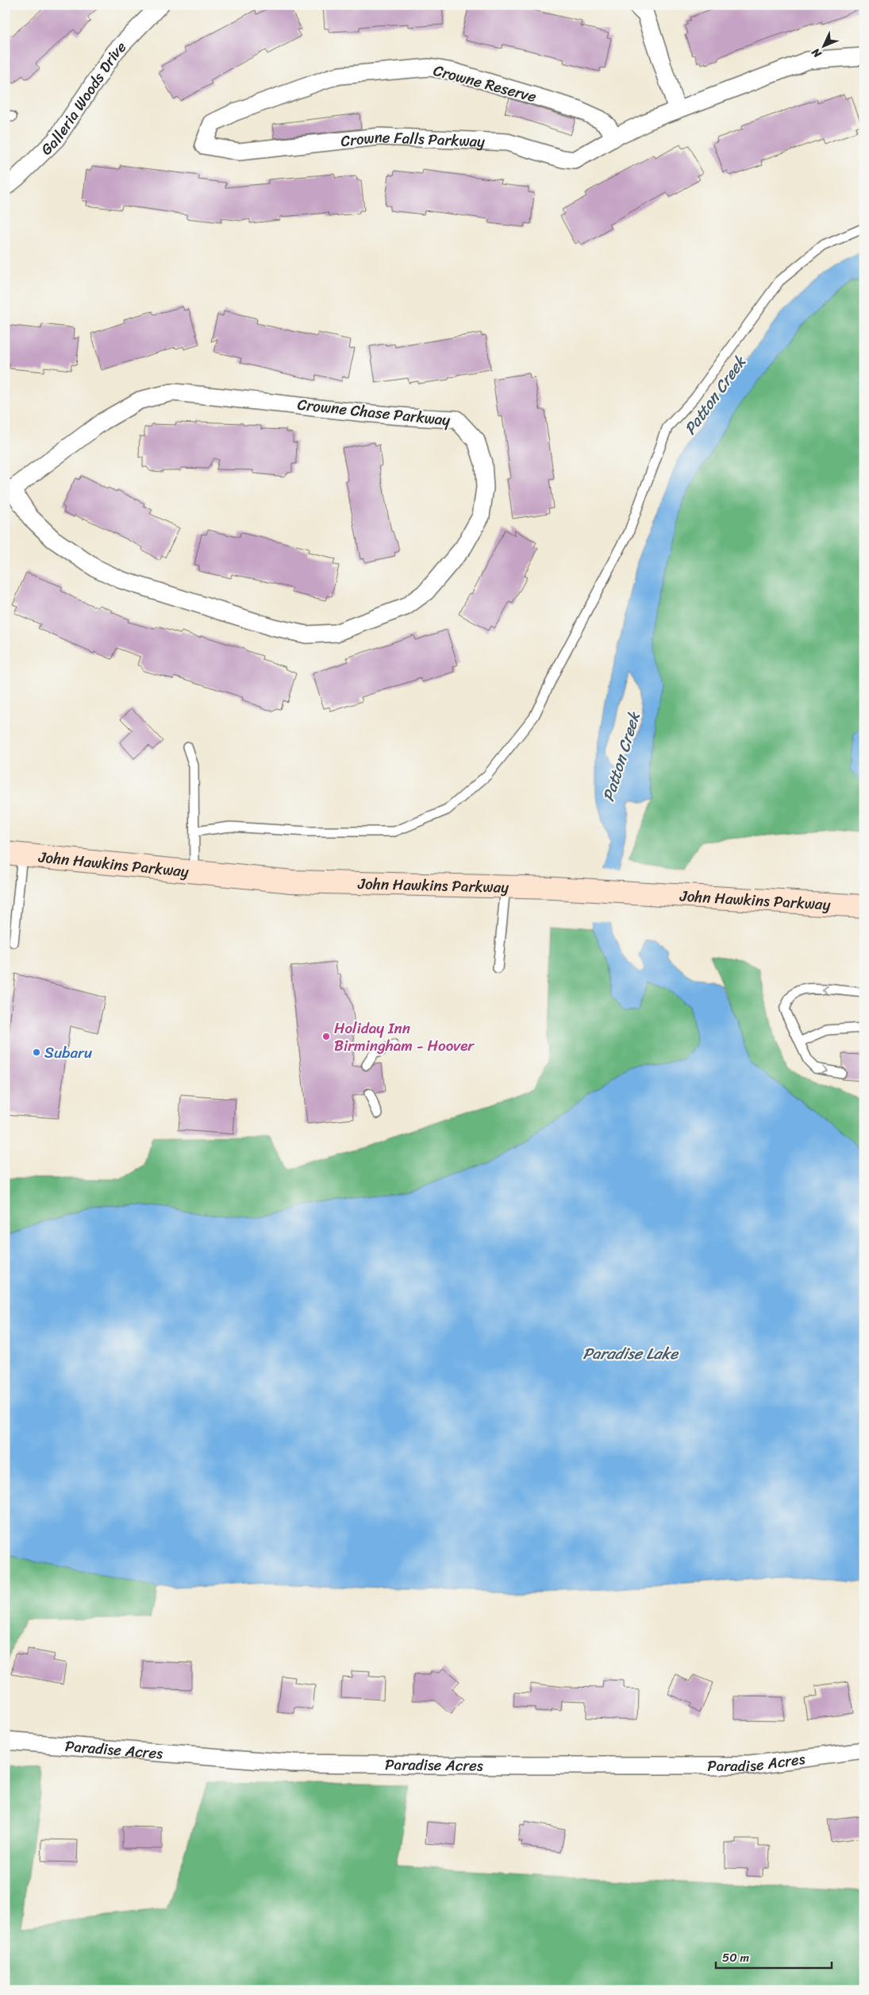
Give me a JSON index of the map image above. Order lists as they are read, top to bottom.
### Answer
{
  "streets": {
    "main road": ["John Hawkins Parkway"],
    "street": [
      "Crowne Reserve",
      "Galleria Woods Drive",
      "Crowne Falls Parkway",
      "Crowne Chase Parkway",
      "Paradise Acres"
    ]
  },
  "crossings": [
    ["Crowne Reserve", "Crowne Falls Parkway"]
  ],
  "water": ["Patton Creek", "Paradise Lake"],
  "places": ["Holiday Inn Birmingham - Hoover", "Subaru"],
  "scale_bar": "50 m",
  "north": "bottom left"
}
